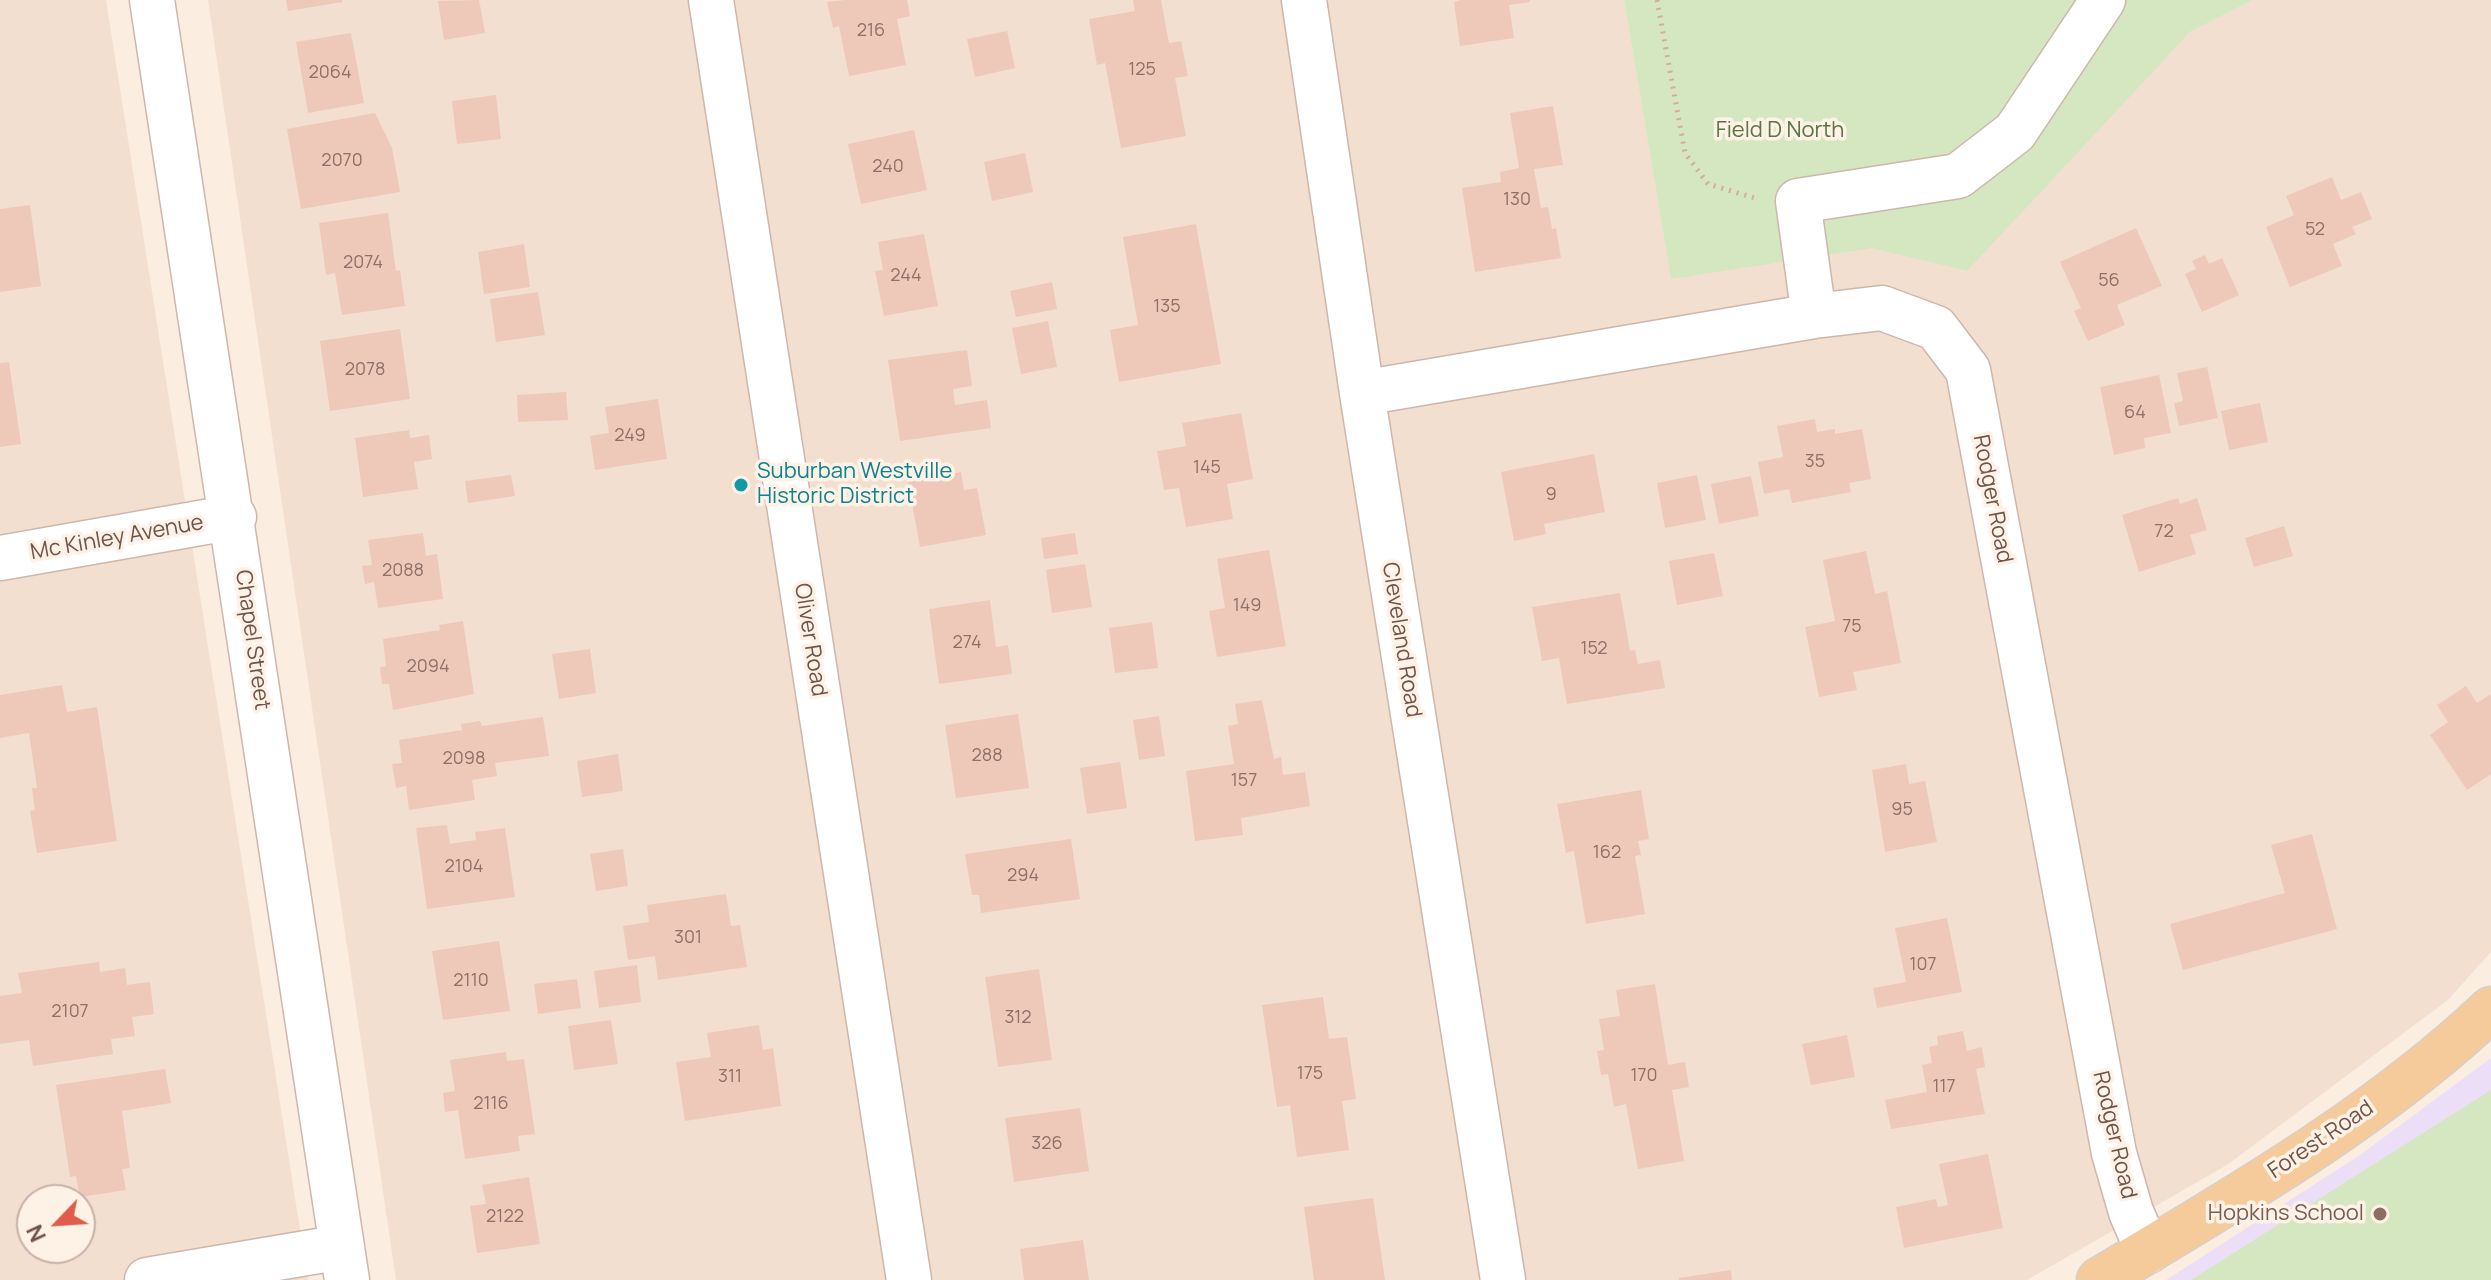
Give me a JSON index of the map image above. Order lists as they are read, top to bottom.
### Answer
{
  "streets": {
    "main road": ["Forest Road"],
    "street": [
      "Rodger Road",
      "Mc Kinley Avenue",
      "Chapel Street",
      "Oliver Road",
      "Cleveland Road"
    ]
  },
  "crossings": [
    ["Rodger Road", "Cleveland Road"],
    ["Rodger Road", "Forest Road"],
    ["Mc Kinley Avenue", "Chapel Street"]
  ],
  "parks": ["Field D North"],
  "places": ["Suburban Westville Historic District", "Hopkins School"],
  "house_numbers": [
    "216",
    "125",
    "2064",
    "2070",
    "240",
    "130",
    "52",
    "2074",
    "244",
    "56",
    "135",
    "2078",
    "64",
    "249",
    "35",
    "145",
    "9",
    "72",
    "2088",
    "149",
    "75",
    "274",
    "152",
    "2094",
    "288",
    "2098",
    "157",
    "95",
    "162",
    "2104",
    "294",
    "301",
    "107",
    "2110",
    "2107",
    "312",
    "175",
    "170",
    "311",
    "117",
    "2116",
    "326",
    "2122"
  ],
  "north": "bottom left"
}
